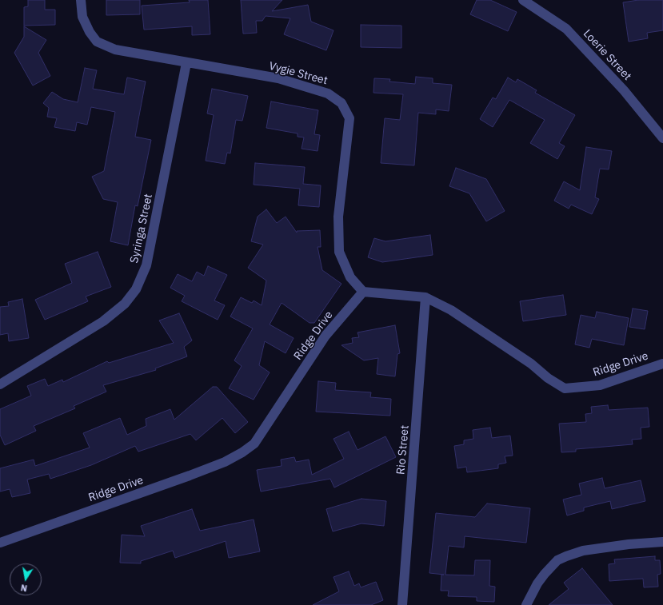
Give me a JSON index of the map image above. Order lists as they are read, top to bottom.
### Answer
{
  "streets": {
    "street": [
      "Loerie Street",
      "Vygie Street",
      "Syringa Street",
      "Ridge Drive",
      "Rio Street"
    ]
  },
  "crossings": [
    ["Vygie Street", "Syringa Street"],
    ["Vygie Street", "Ridge Drive"],
    ["Ridge Drive", "Rio Street"]
  ],
  "north": "bottom"
}
